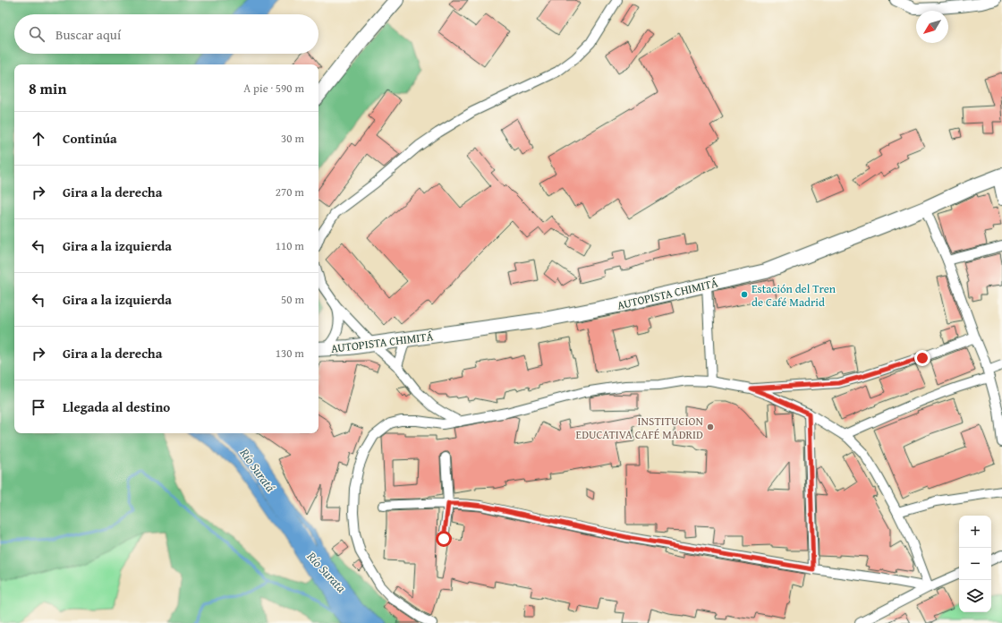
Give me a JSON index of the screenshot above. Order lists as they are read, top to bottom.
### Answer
{
  "streets": {
    "highway": ["AUTOPISTA CHIMITÁ"]
  },
  "water": ["Río Suratá", "Río Surata"],
  "places": ["Estación del Tren de Café Madrid", "INSTITUCION EDUCATIVA CAFÉ MADRID"],
  "north": "bottom left",
  "page": {
    "search": "Buscar aquí",
    "heading": ["8 min", "A pie · 590 m"],
    "list": [
      ["Continúa", "30 m"],
      ["Gira a la derecha", "270 m"],
      ["Gira a la izquierda", "110 m"],
      ["Gira a la izquierda", "50 m"],
      ["Gira a la derecha", "130 m"],
      "Llegada al destino"
    ],
    "map_buttons": ["+", "−"]
  }
}
